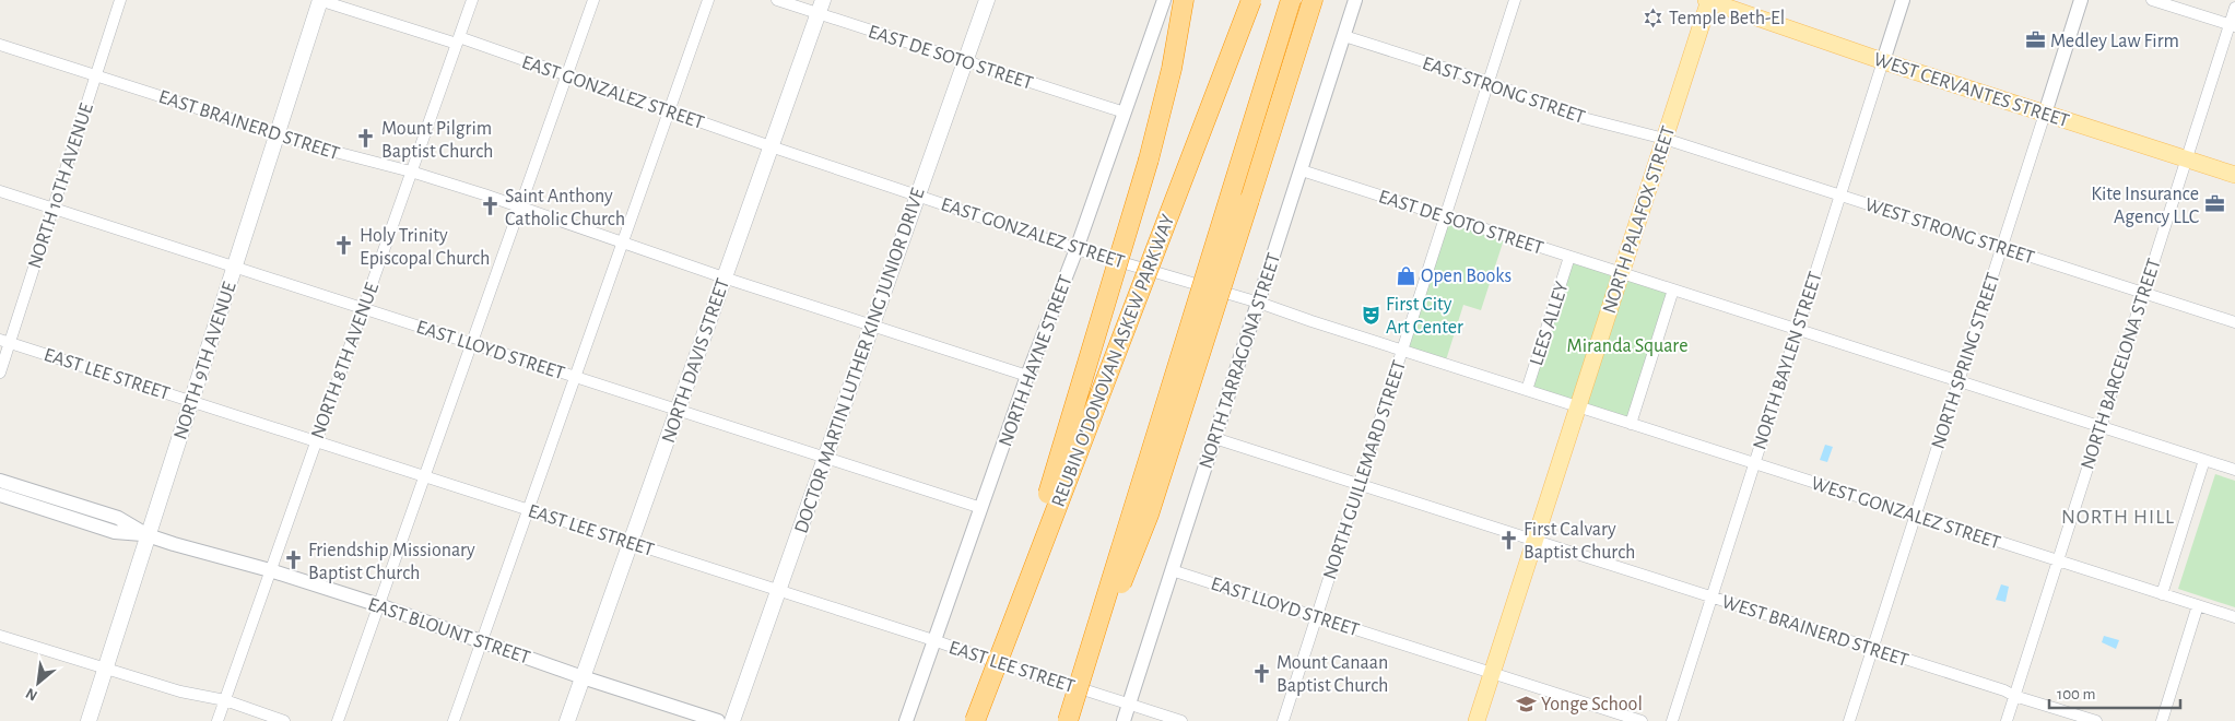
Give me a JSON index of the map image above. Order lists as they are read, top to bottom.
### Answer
{
  "streets": {
    "highway": ["REUBIN O'DONOVAN ASKEW PARKWAY"],
    "main road": [
      "WEST CERVANTES STREET",
      "NORTH PALAFOX STREET",
      "NORTH 9TH AVENUE",
      "NORTH DAVIS STREET",
      "DOCTOR MARTIN LUTHER KING JUNIOR DRIVE"
    ],
    "street": [
      "EAST DE SOTO STREET",
      "EAST STRONG STREET",
      "EAST GONZALEZ STREET",
      "EAST BRAINERD STREET",
      "NORTH 10TH AVENUE",
      "WEST STRONG STREET",
      "LEES ALLEY",
      "EAST LLOYD STREET",
      "NORTH 8TH AVENUE",
      "NORTH HAYNE STREET",
      "NORTH TARRAGONA STREET",
      "NORTH BAYLEN STREET",
      "NORTH SPRING STREET",
      "NORTH BARCELONA STREET",
      "EAST LEE STREET",
      "NORTH GUILLEMARD STREET",
      "WEST GONZALEZ STREET",
      "EAST BLOUNT STREET",
      "WEST BRAINERD STREET"
    ]
  },
  "crossings": [
    ["EAST DE SOTO STREET", "NORTH PALAFOX STREET"],
    ["EAST DE SOTO STREET", "LEES ALLEY"],
    ["EAST DE SOTO STREET", "NORTH DAVIS STREET"],
    ["EAST DE SOTO STREET", "DOCTOR MARTIN LUTHER KING JUNIOR DRIVE"],
    ["EAST DE SOTO STREET", "NORTH HAYNE STREET"],
    ["EAST DE SOTO STREET", "NORTH TARRAGONA STREET"],
    ["EAST DE SOTO STREET", "NORTH BAYLEN STREET"],
    ["EAST DE SOTO STREET", "NORTH SPRING STREET"],
    ["EAST DE SOTO STREET", "NORTH BARCELONA STREET"],
    ["EAST DE SOTO STREET", "NORTH GUILLEMARD STREET"],
    ["EAST STRONG STREET", "NORTH PALAFOX STREET"],
    ["EAST STRONG STREET", "WEST STRONG STREET"],
    ["EAST STRONG STREET", "NORTH TARRAGONA STREET"],
    ["EAST STRONG STREET", "NORTH GUILLEMARD STREET"],
    ["WEST CERVANTES STREET", "NORTH PALAFOX STREET"],
    ["WEST CERVANTES STREET", "NORTH BAYLEN STREET"],
    ["WEST CERVANTES STREET", "NORTH SPRING STREET"],
    ["WEST CERVANTES STREET", "NORTH BARCELONA STREET"],
    ["EAST GONZALEZ STREET", "NORTH PALAFOX STREET"],
    ["EAST GONZALEZ STREET", "LEES ALLEY"],
    ["EAST GONZALEZ STREET", "NORTH 9TH AVENUE"],
    ["EAST GONZALEZ STREET", "NORTH 8TH AVENUE"],
    ["EAST GONZALEZ STREET", "NORTH DAVIS STREET"],
    ["EAST GONZALEZ STREET", "DOCTOR MARTIN LUTHER KING JUNIOR DRIVE"],
    ["EAST GONZALEZ STREET", "NORTH HAYNE STREET"],
    ["EAST GONZALEZ STREET", "NORTH TARRAGONA STREET"],
    ["EAST GONZALEZ STREET", "NORTH GUILLEMARD STREET"],
    ["EAST GONZALEZ STREET", "WEST GONZALEZ STREET"],
    ["EAST BRAINERD STREET", "NORTH 10TH AVENUE"],
    ["EAST BRAINERD STREET", "NORTH 9TH AVENUE"],
    ["EAST BRAINERD STREET", "NORTH 8TH AVENUE"],
    ["EAST BRAINERD STREET", "NORTH DAVIS STREET"],
    ["EAST BRAINERD STREET", "DOCTOR MARTIN LUTHER KING JUNIOR DRIVE"],
    ["EAST BRAINERD STREET", "NORTH HAYNE STREET"],
    ["NORTH 10TH AVENUE", "EAST LLOYD STREET"],
    ["NORTH 10TH AVENUE", "EAST LEE STREET"],
    ["NORTH PALAFOX STREET", "WEST STRONG STREET"],
    ["NORTH PALAFOX STREET", "EAST LLOYD STREET"],
    ["NORTH PALAFOX STREET", "WEST GONZALEZ STREET"],
    ["NORTH PALAFOX STREET", "WEST BRAINERD STREET"],
    ["WEST STRONG STREET", "NORTH BAYLEN STREET"],
    ["WEST STRONG STREET", "NORTH SPRING STREET"],
    ["WEST STRONG STREET", "NORTH BARCELONA STREET"],
    ["EAST LLOYD STREET", "NORTH 9TH AVENUE"],
    ["EAST LLOYD STREET", "NORTH 8TH AVENUE"],
    ["EAST LLOYD STREET", "NORTH DAVIS STREET"],
    ["EAST LLOYD STREET", "DOCTOR MARTIN LUTHER KING JUNIOR DRIVE"],
    ["EAST LLOYD STREET", "NORTH HAYNE STREET"],
    ["EAST LLOYD STREET", "NORTH TARRAGONA STREET"],
    ["EAST LLOYD STREET", "NORTH GUILLEMARD STREET"],
    ["NORTH 9TH AVENUE", "EAST LEE STREET"],
    ["NORTH 9TH AVENUE", "EAST BLOUNT STREET"],
    ["NORTH 8TH AVENUE", "EAST LEE STREET"],
    ["NORTH 8TH AVENUE", "EAST BLOUNT STREET"],
    ["NORTH DAVIS STREET", "EAST LEE STREET"],
    ["NORTH DAVIS STREET", "EAST BLOUNT STREET"],
    ["DOCTOR MARTIN LUTHER KING JUNIOR DRIVE", "EAST LEE STREET"],
    ["NORTH HAYNE STREET", "EAST LEE STREET"],
    ["NORTH TARRAGONA STREET", "EAST LEE STREET"],
    ["NORTH BAYLEN STREET", "WEST GONZALEZ STREET"],
    ["NORTH BAYLEN STREET", "WEST BRAINERD STREET"],
    ["NORTH SPRING STREET", "WEST GONZALEZ STREET"],
    ["NORTH SPRING STREET", "WEST BRAINERD STREET"],
    ["NORTH BARCELONA STREET", "WEST GONZALEZ STREET"],
    ["NORTH BARCELONA STREET", "WEST BRAINERD STREET"]
  ],
  "districts": ["NORTH HILL"],
  "parks": ["Miranda Square"],
  "places": {
    "synagogue": ["Temple Beth-El"],
    "office": ["Medley Law Firm", "Kite Insurance Agency LLC"],
    "church": [
      "Mount Pilgrim Baptist Church",
      "Saint Anthony Catholic Church",
      "Holy Trinity Episcopal Church",
      "First Calvary Baptist Church",
      "Friendship Missionary Baptist Church",
      "Mount Canaan Baptist Church"
    ],
    "shop": ["Open Books"],
    "theatre": ["First City Art Center"],
    "school or university": ["Yonge School"]
  },
  "scale_bar": "100 m",
  "north": "bottom left"
}
